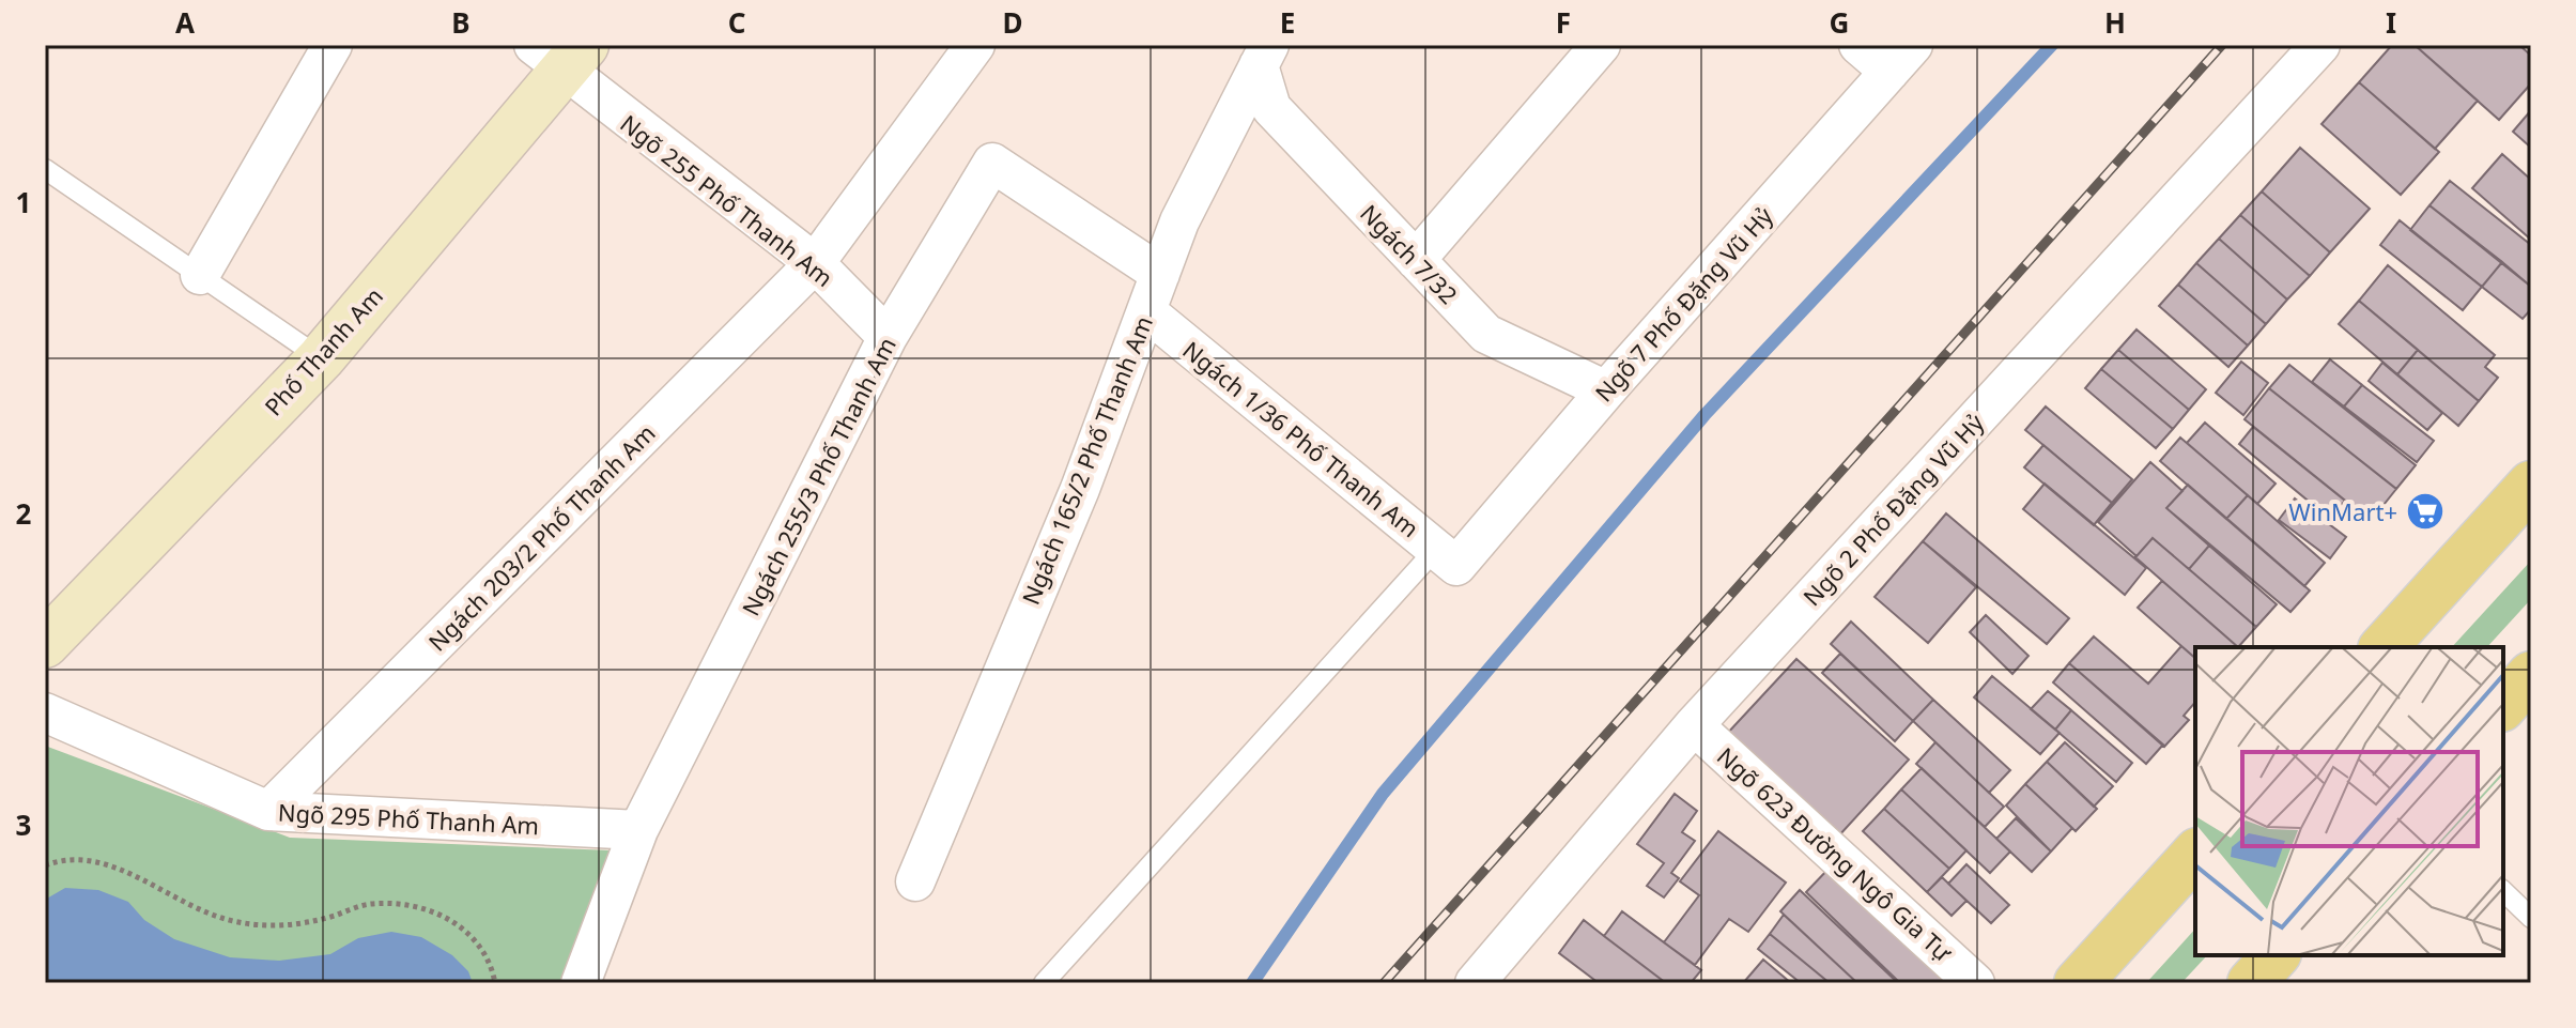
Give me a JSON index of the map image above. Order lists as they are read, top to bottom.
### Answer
{
  "streets": {
    "street": [
      "Ngõ 255 Phố Thanh Am",
      "Ngách 7/32",
      "Ngõ 7 Phố Đặng Vũ Hỷ",
      "Phố Thanh Am",
      "Ngách 1/36 Phố Thanh Am",
      "Ngách 165/2 Phố Thanh Am",
      "Ngách 255/3 Phố Thanh Am",
      "Ngõ 2 Phố Đặng Vũ Hỷ",
      "Ngách 203/2 Phố Thanh Am",
      "Ngõ 295 Phố Thanh Am",
      "Ngõ 623 Đường Ngô Gia Tự"
    ]
  },
  "crossings": [
    ["Ngõ 255 Phố Thanh Am", "Phố Thanh Am"],
    ["Ngõ 255 Phố Thanh Am", "Ngách 255/3 Phố Thanh Am"],
    ["Ngõ 255 Phố Thanh Am", "Ngách 203/2 Phố Thanh Am"],
    ["Ngách 7/32", "Ngõ 7 Phố Đặng Vũ Hỷ"],
    ["Ngách 7/32", "Ngách 165/2 Phố Thanh Am"],
    ["Ngõ 7 Phố Đặng Vũ Hỷ", "Ngách 1/36 Phố Thanh Am"],
    ["Ngách 1/36 Phố Thanh Am", "Ngách 165/2 Phố Thanh Am"],
    ["Ngách 165/2 Phố Thanh Am", "Ngách 255/3 Phố Thanh Am"],
    ["Ngách 255/3 Phố Thanh Am", "Ngõ 295 Phố Thanh Am"],
    ["Ngõ 2 Phố Đặng Vũ Hỷ", "Ngõ 623 Đường Ngô Gia Tự"],
    ["Ngách 203/2 Phố Thanh Am", "Ngõ 295 Phố Thanh Am"]
  ],
  "places": {
    "supermarket": ["WinMart+"]
  },
  "grid": {
    "columns": [
      "A",
      "B",
      "C",
      "D",
      "E",
      "F",
      "G",
      "H",
      "I"
    ],
    "rows": ["1", "2", "3"]
  }
}
